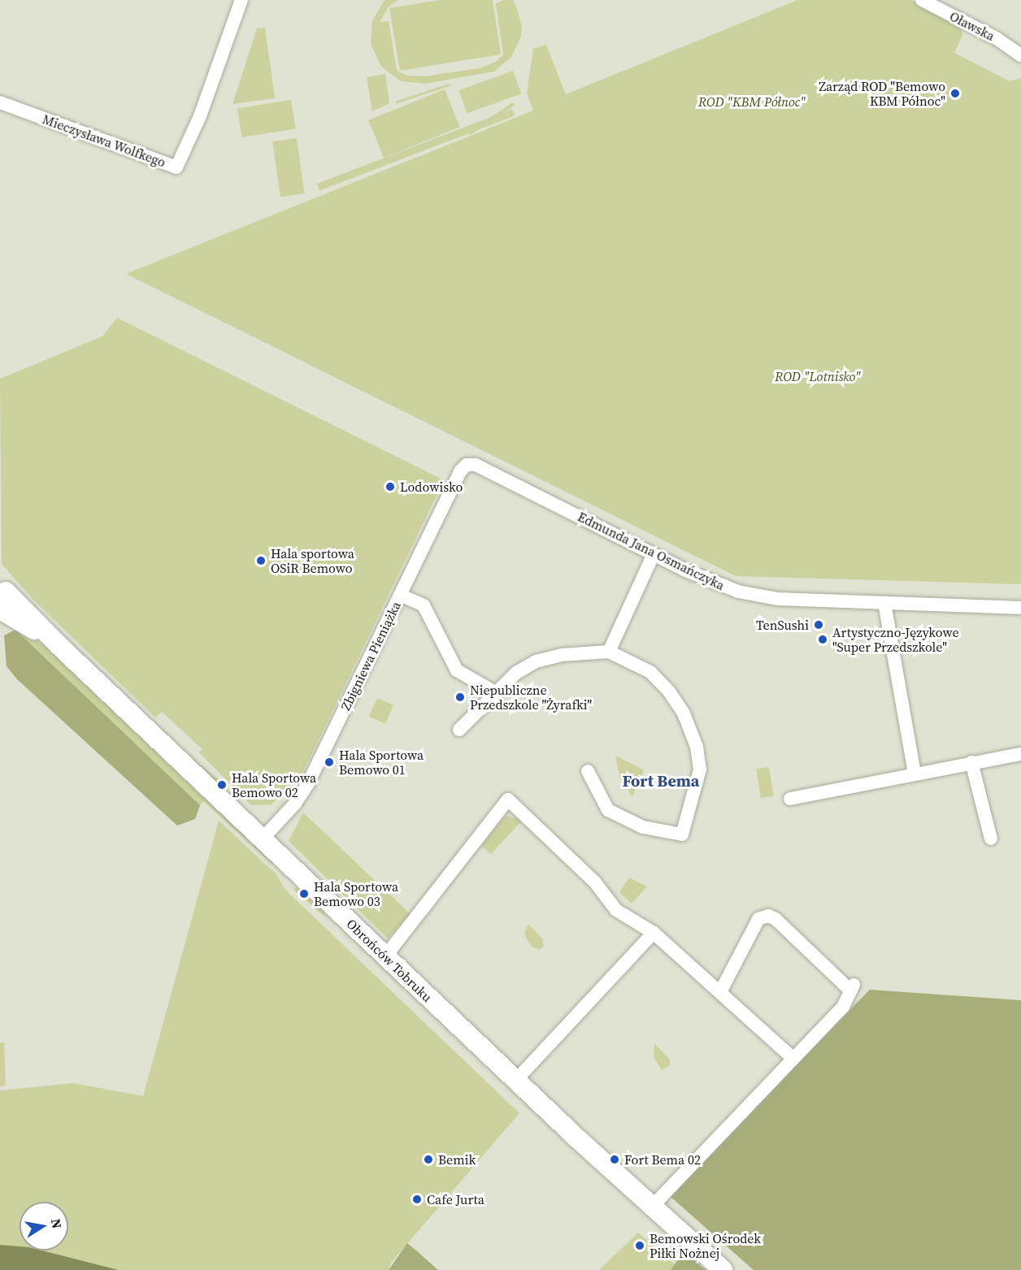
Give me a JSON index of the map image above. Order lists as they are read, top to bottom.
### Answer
{
  "streets": {
    "street": [
      "Oławska",
      "Mieczysława Wolfkego",
      "Edmunda Jana Osmańczyka",
      "Zbigniewa Pieniążka",
      "Obrońców Tobruku"
    ]
  },
  "crossings": [
    ["Edmunda Jana Osmańczyka", "Zbigniewa Pieniążka"],
    ["Zbigniewa Pieniążka", "Obrońców Tobruku"]
  ],
  "districts": ["Fort Bema"],
  "parks": ["ROD \"KBM Północ\"", "ROD \"Lotnisko\""],
  "places": [
    "Zarząd ROD \"Bemowo KBM Północ\"",
    "Lodowisko",
    "Hala sportowa OSiR Bemowo",
    "TenSushi",
    "Artystyczno-Językowe \"Super Przedszkole\"",
    "Niepubliczne Przedszkole \"Żyrafki\"",
    "Hala Sportowa Bemowo 01",
    "Hala Sportowa Bemowo 02",
    "Hala Sportowa Bemowo 03",
    "Bemik",
    "Fort Bema 02",
    "Cafe Jurta",
    "Bemowski Ośrodek Piłki Nożnej"
  ],
  "north": "right"
}
